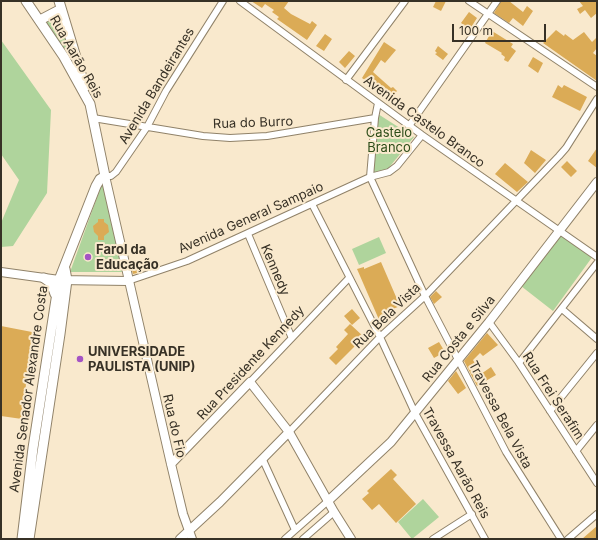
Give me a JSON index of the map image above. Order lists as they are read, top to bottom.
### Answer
{
  "streets": {
    "main road": ["Rua Aarão Reis", "Avenida Senador Alexandre Costa"],
    "street": [
      "Avenida Bandeirantes",
      "Avenida Castelo Branco",
      "Rua do Burro",
      "Avenida General Sampaio",
      "Kennedy",
      "Rua Bela Vista",
      "Rua Costa e Silva",
      "Rua Presidente Kennedy",
      "Rua Frei Serafim",
      "Travessa Bela Vista",
      "Rua do Fio",
      "Travessa Aarão Reis"
    ]
  },
  "crossings": [
    ["Rua Aarão Reis", "Avenida Bandeirantes"],
    ["Rua Aarão Reis", "Rua do Burro"],
    ["Rua Aarão Reis", "Avenida Senador Alexandre Costa"],
    ["Rua Aarão Reis", "Rua do Fio"],
    ["Avenida Bandeirantes", "Rua do Burro"],
    ["Avenida Bandeirantes", "Avenida Senador Alexandre Costa"],
    ["Avenida Bandeirantes", "Rua do Fio"],
    ["Avenida Castelo Branco", "Avenida General Sampaio"],
    ["Avenida Castelo Branco", "Rua Bela Vista"],
    ["Avenida Castelo Branco", "Rua Costa e Silva"],
    ["Rua do Burro", "Travessa Bela Vista"],
    ["Avenida General Sampaio", "Kennedy"],
    ["Avenida General Sampaio", "Avenida Senador Alexandre Costa"],
    ["Avenida General Sampaio", "Travessa Bela Vista"],
    ["Avenida General Sampaio", "Rua do Fio"],
    ["Avenida General Sampaio", "Travessa Aarão Reis"],
    ["Kennedy", "Rua Presidente Kennedy"],
    ["Rua Bela Vista", "Travessa Bela Vista"],
    ["Rua Bela Vista", "Rua do Fio"],
    ["Rua Bela Vista", "Travessa Aarão Reis"],
    ["Rua Costa e Silva", "Rua Frei Serafim"],
    ["Rua Costa e Silva", "Travessa Bela Vista"],
    ["Rua Costa e Silva", "Travessa Aarão Reis"],
    ["Rua Presidente Kennedy", "Rua do Fio"],
    ["Rua Presidente Kennedy", "Travessa Aarão Reis"],
    ["Avenida Senador Alexandre Costa", "Rua do Fio"]
  ],
  "parks": ["Castelo Branco"],
  "places": ["Farol da Educação", "UNIVERSIDADE PAULISTA (UNIP)"],
  "scale_bar": "100 m"
}
